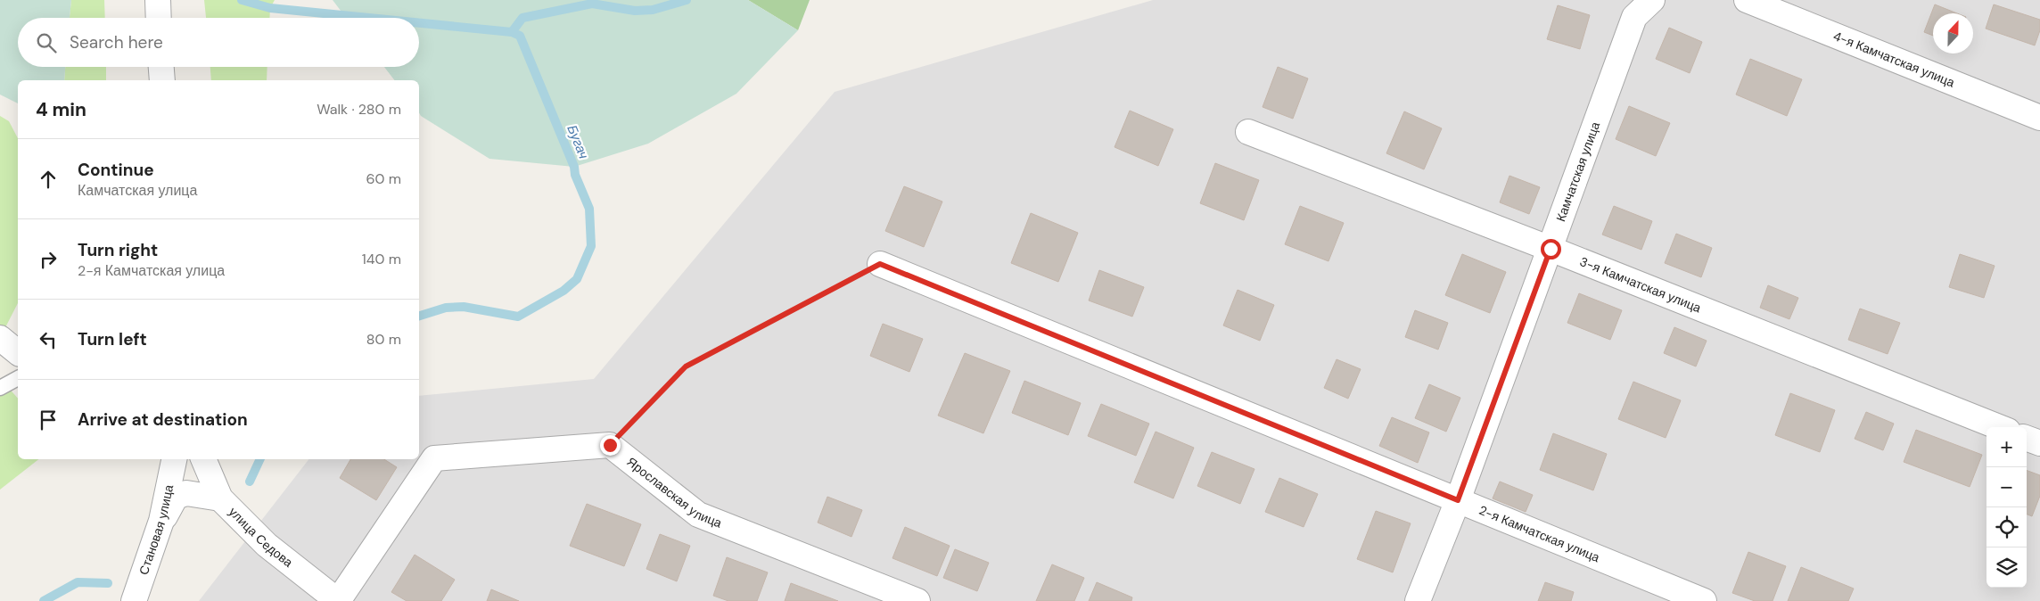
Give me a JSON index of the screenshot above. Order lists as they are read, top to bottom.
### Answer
{
  "streets": {
    "street": [
      "4-я Камчатская улица",
      "Камчатская улица",
      "3-я Камчатская улица",
      "Ярославская улица",
      "Становая улица",
      "2-я Камчатская улица",
      "улица Седова"
    ]
  },
  "crossings": [
    ["Камчатская улица", "3-я Камчатская улица"],
    ["Камчатская улица", "2-я Камчатская улица"]
  ],
  "water": ["Бугач"],
  "north": "top",
  "page": {
    "search": "Search here",
    "heading": ["4 min", "Walk · 280 m"],
    "list": [
      ["Continue", "Камчатская улица", "60 m"],
      ["Turn right", "2-я Камчатская улица", "140 m"],
      ["Turn left", "80 m"],
      "Arrive at destination"
    ],
    "map_buttons": ["+", "−"]
  }
}
